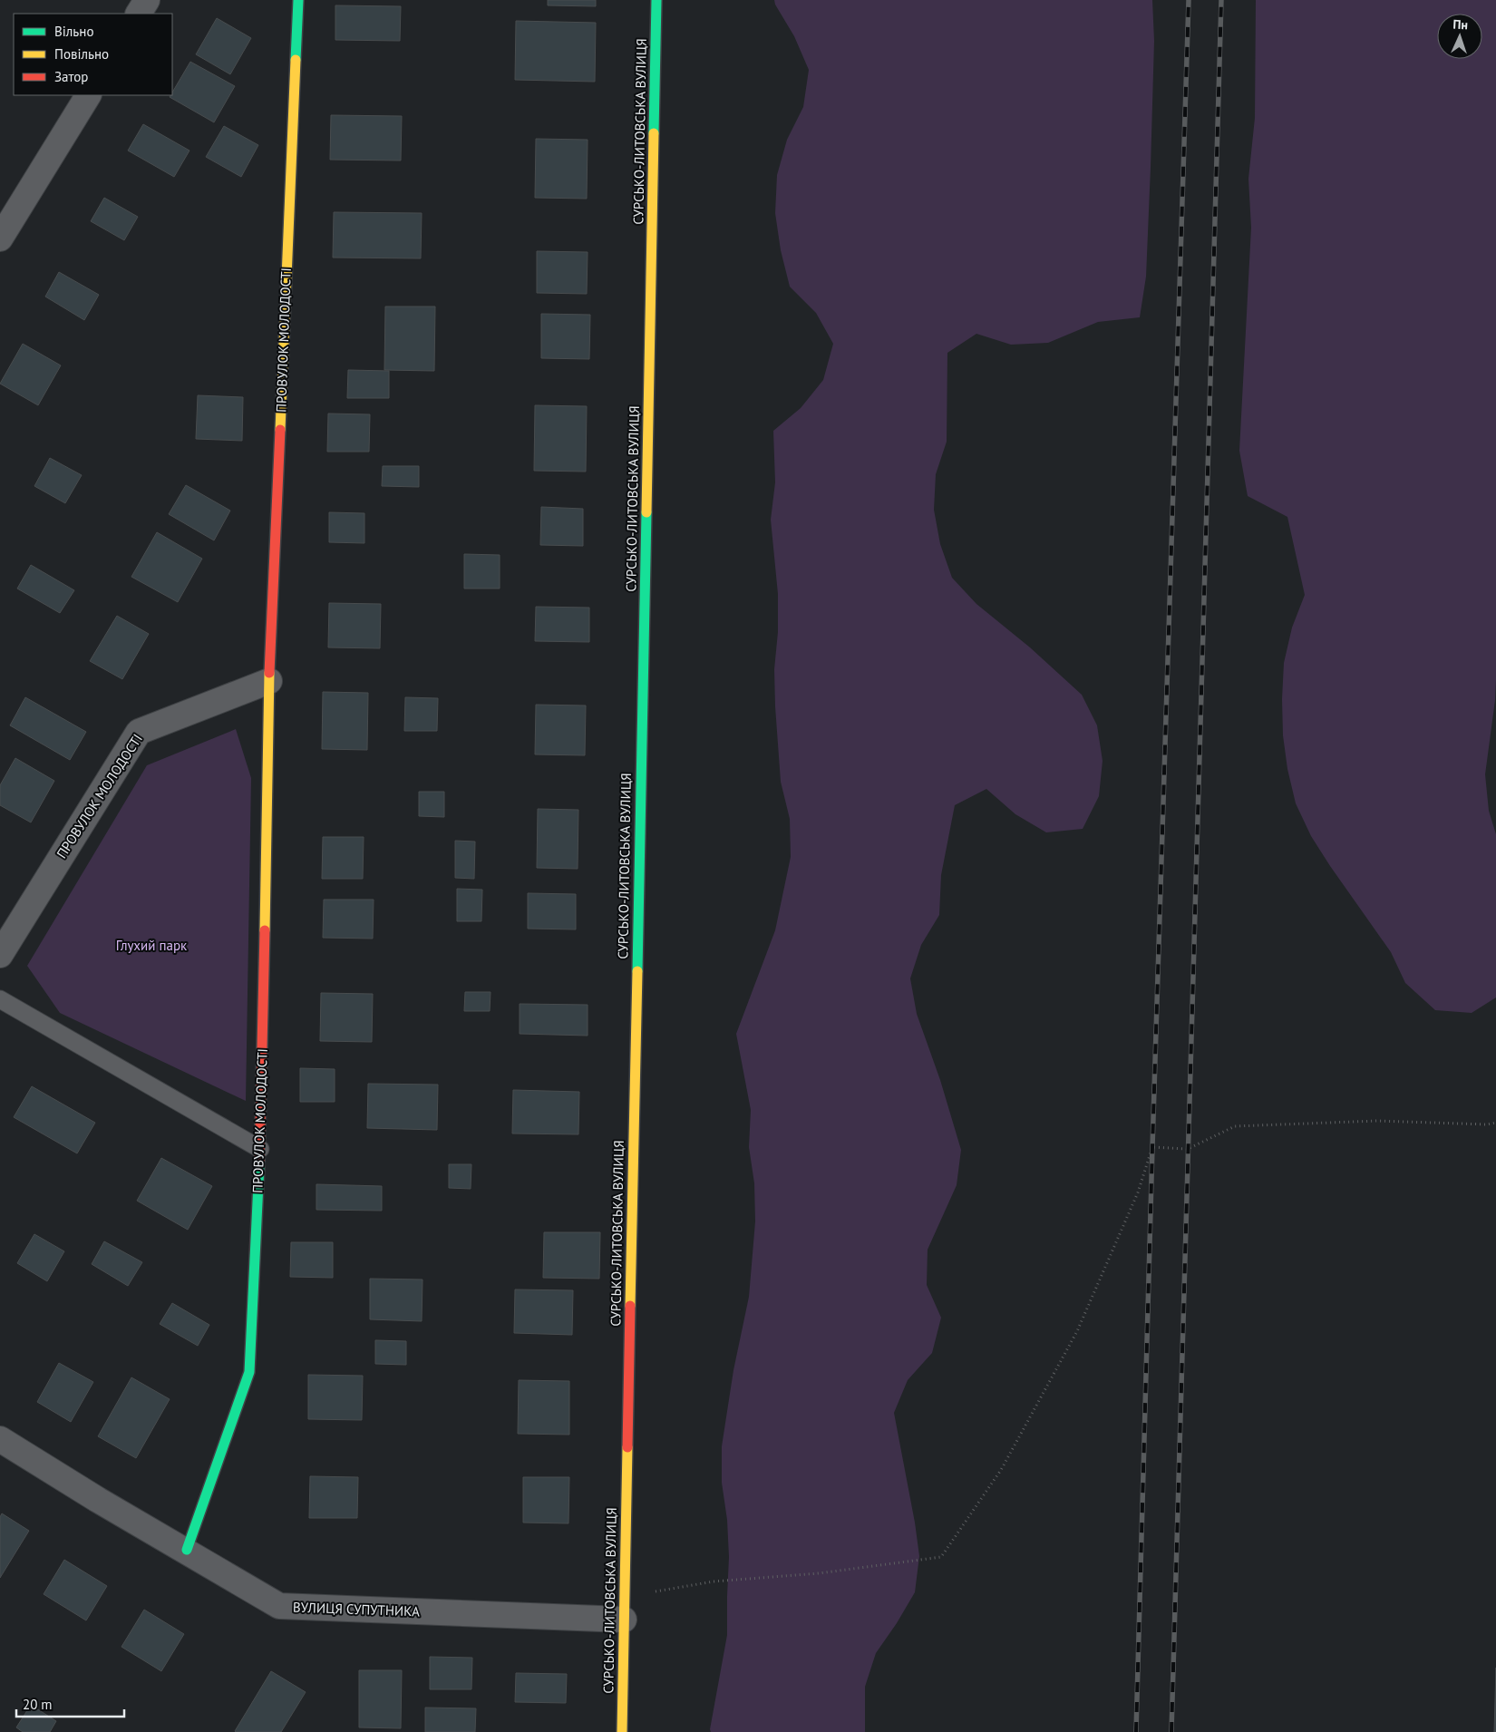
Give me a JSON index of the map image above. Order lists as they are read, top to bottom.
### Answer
{
  "streets": {
    "street": ["СУРСЬКО-ЛИТОВСЬКА ВУЛИЦЯ", "ПРОВУЛОК МОЛОДОСТІ", "ВУЛИЦЯ СУПУТНИКА"]
  },
  "crossings": [
    ["СУРСЬКО-ЛИТОВСЬКА ВУЛИЦЯ", "ВУЛИЦЯ СУПУТНИКА"],
    ["ПРОВУЛОК МОЛОДОСТІ", "ВУЛИЦЯ СУПУТНИКА"]
  ],
  "parks": ["Глухий парк"],
  "legend": ["Вільно", "Повільно", "Затор"],
  "scale_bar": "20 m",
  "north": "top"
}
